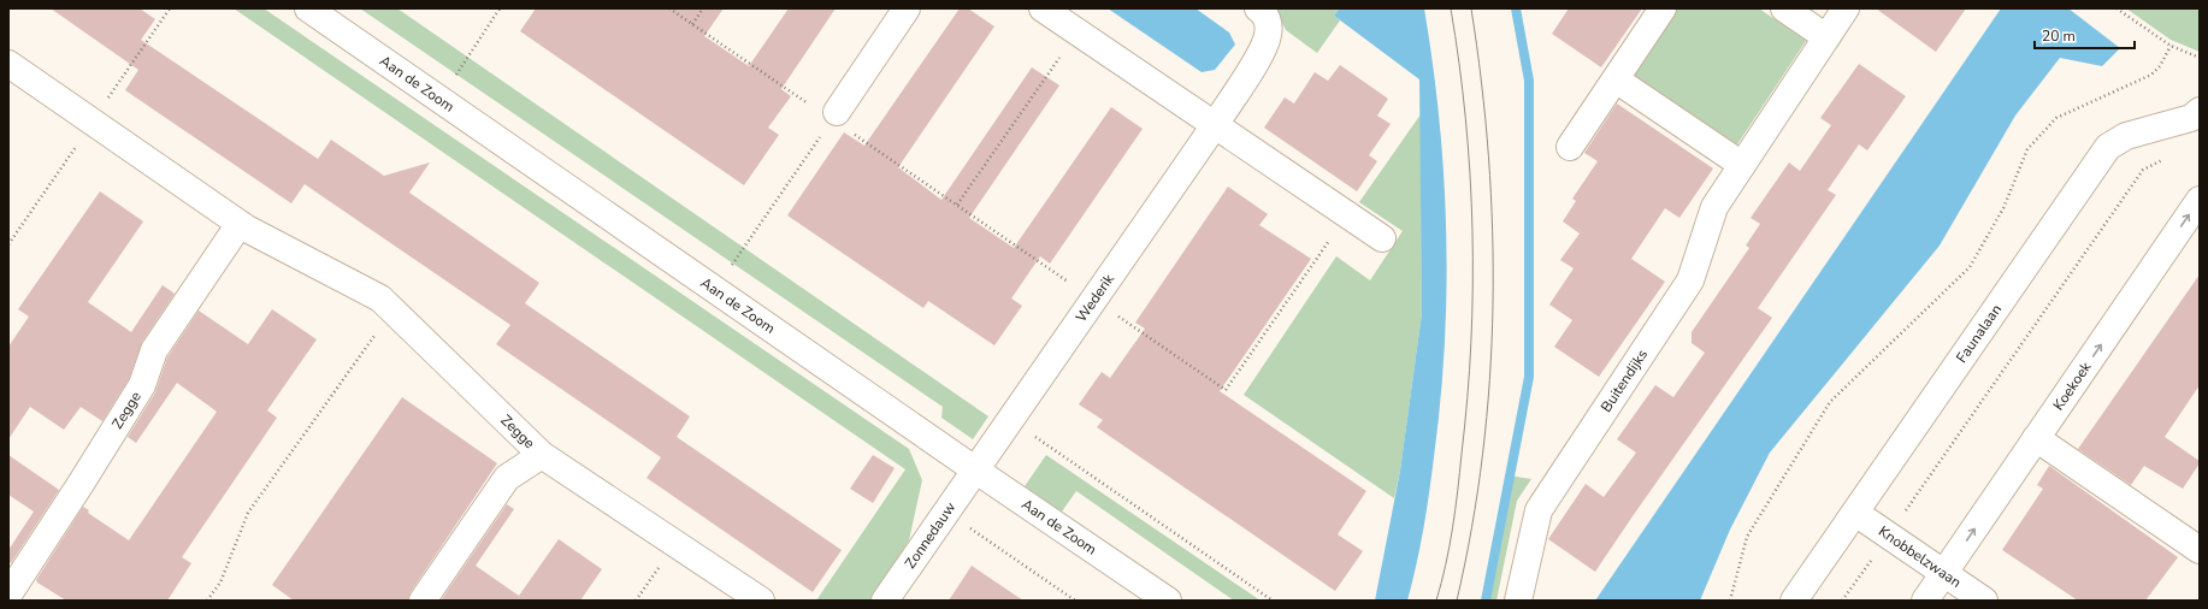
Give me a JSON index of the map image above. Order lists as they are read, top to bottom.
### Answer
{
  "streets": {
    "street": [
      "Aan de Zoom",
      "Wederik",
      "Faunalaan",
      "Buitendijks",
      "Koekoek",
      "Zegge",
      "Zonnedauw",
      "Knobbelzwaan"
    ]
  },
  "crossings": [
    ["Aan de Zoom", "Wederik"],
    ["Aan de Zoom", "Zonnedauw"],
    ["Wederik", "Zonnedauw"],
    ["Faunalaan", "Knobbelzwaan"],
    ["Koekoek", "Knobbelzwaan"]
  ],
  "one_way": ["Koekoek"],
  "scale_bar": "20 m"
}
